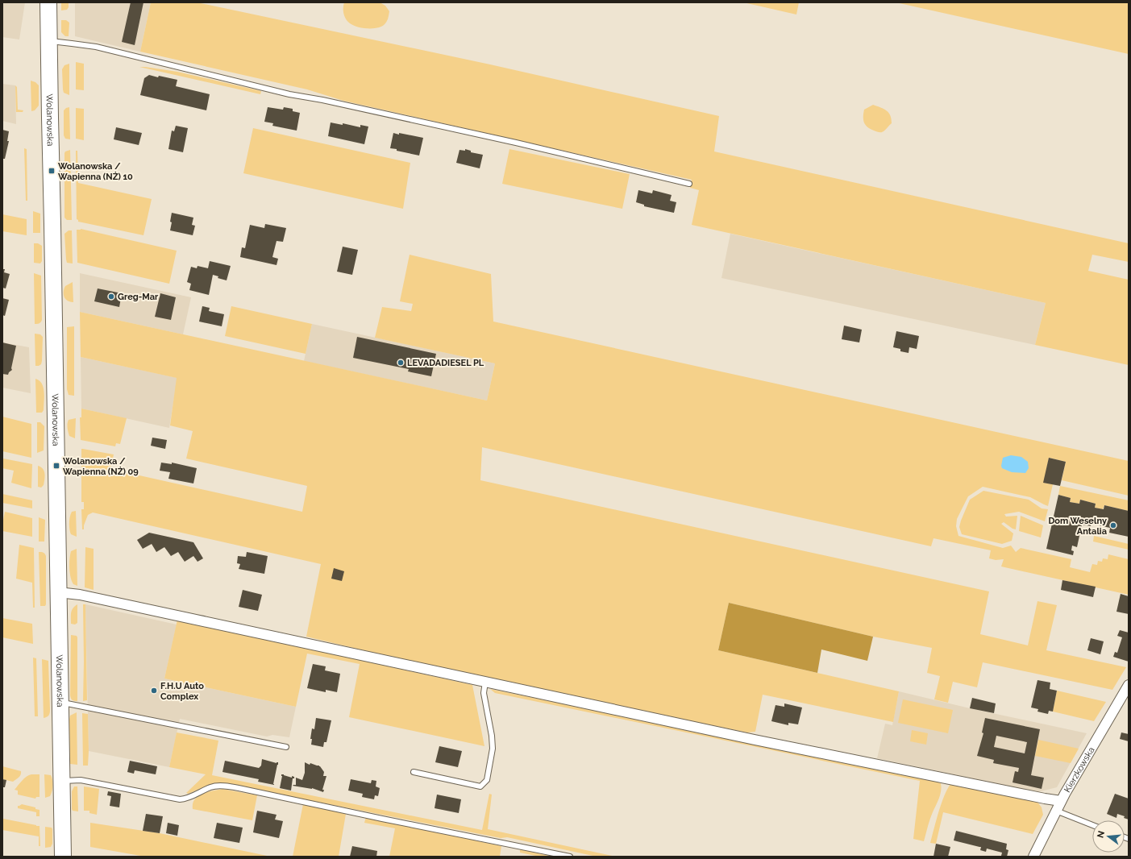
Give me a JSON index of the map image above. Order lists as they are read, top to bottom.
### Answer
{
  "streets": {
    "main road": ["Wolanowska"],
    "street": ["Kierzkowska"]
  },
  "places": {
    "transit": ["Wolanowska / Wapienna (NŻ) 10", "Wolanowska / Wapienna (NŻ) 09"],
    "other": [
      "Greg-Mar",
      "LEVADADIESEL PL",
      "Dom Weselny Antalia",
      "F.H.U Auto Complex"
    ]
  },
  "north": "left"
}
